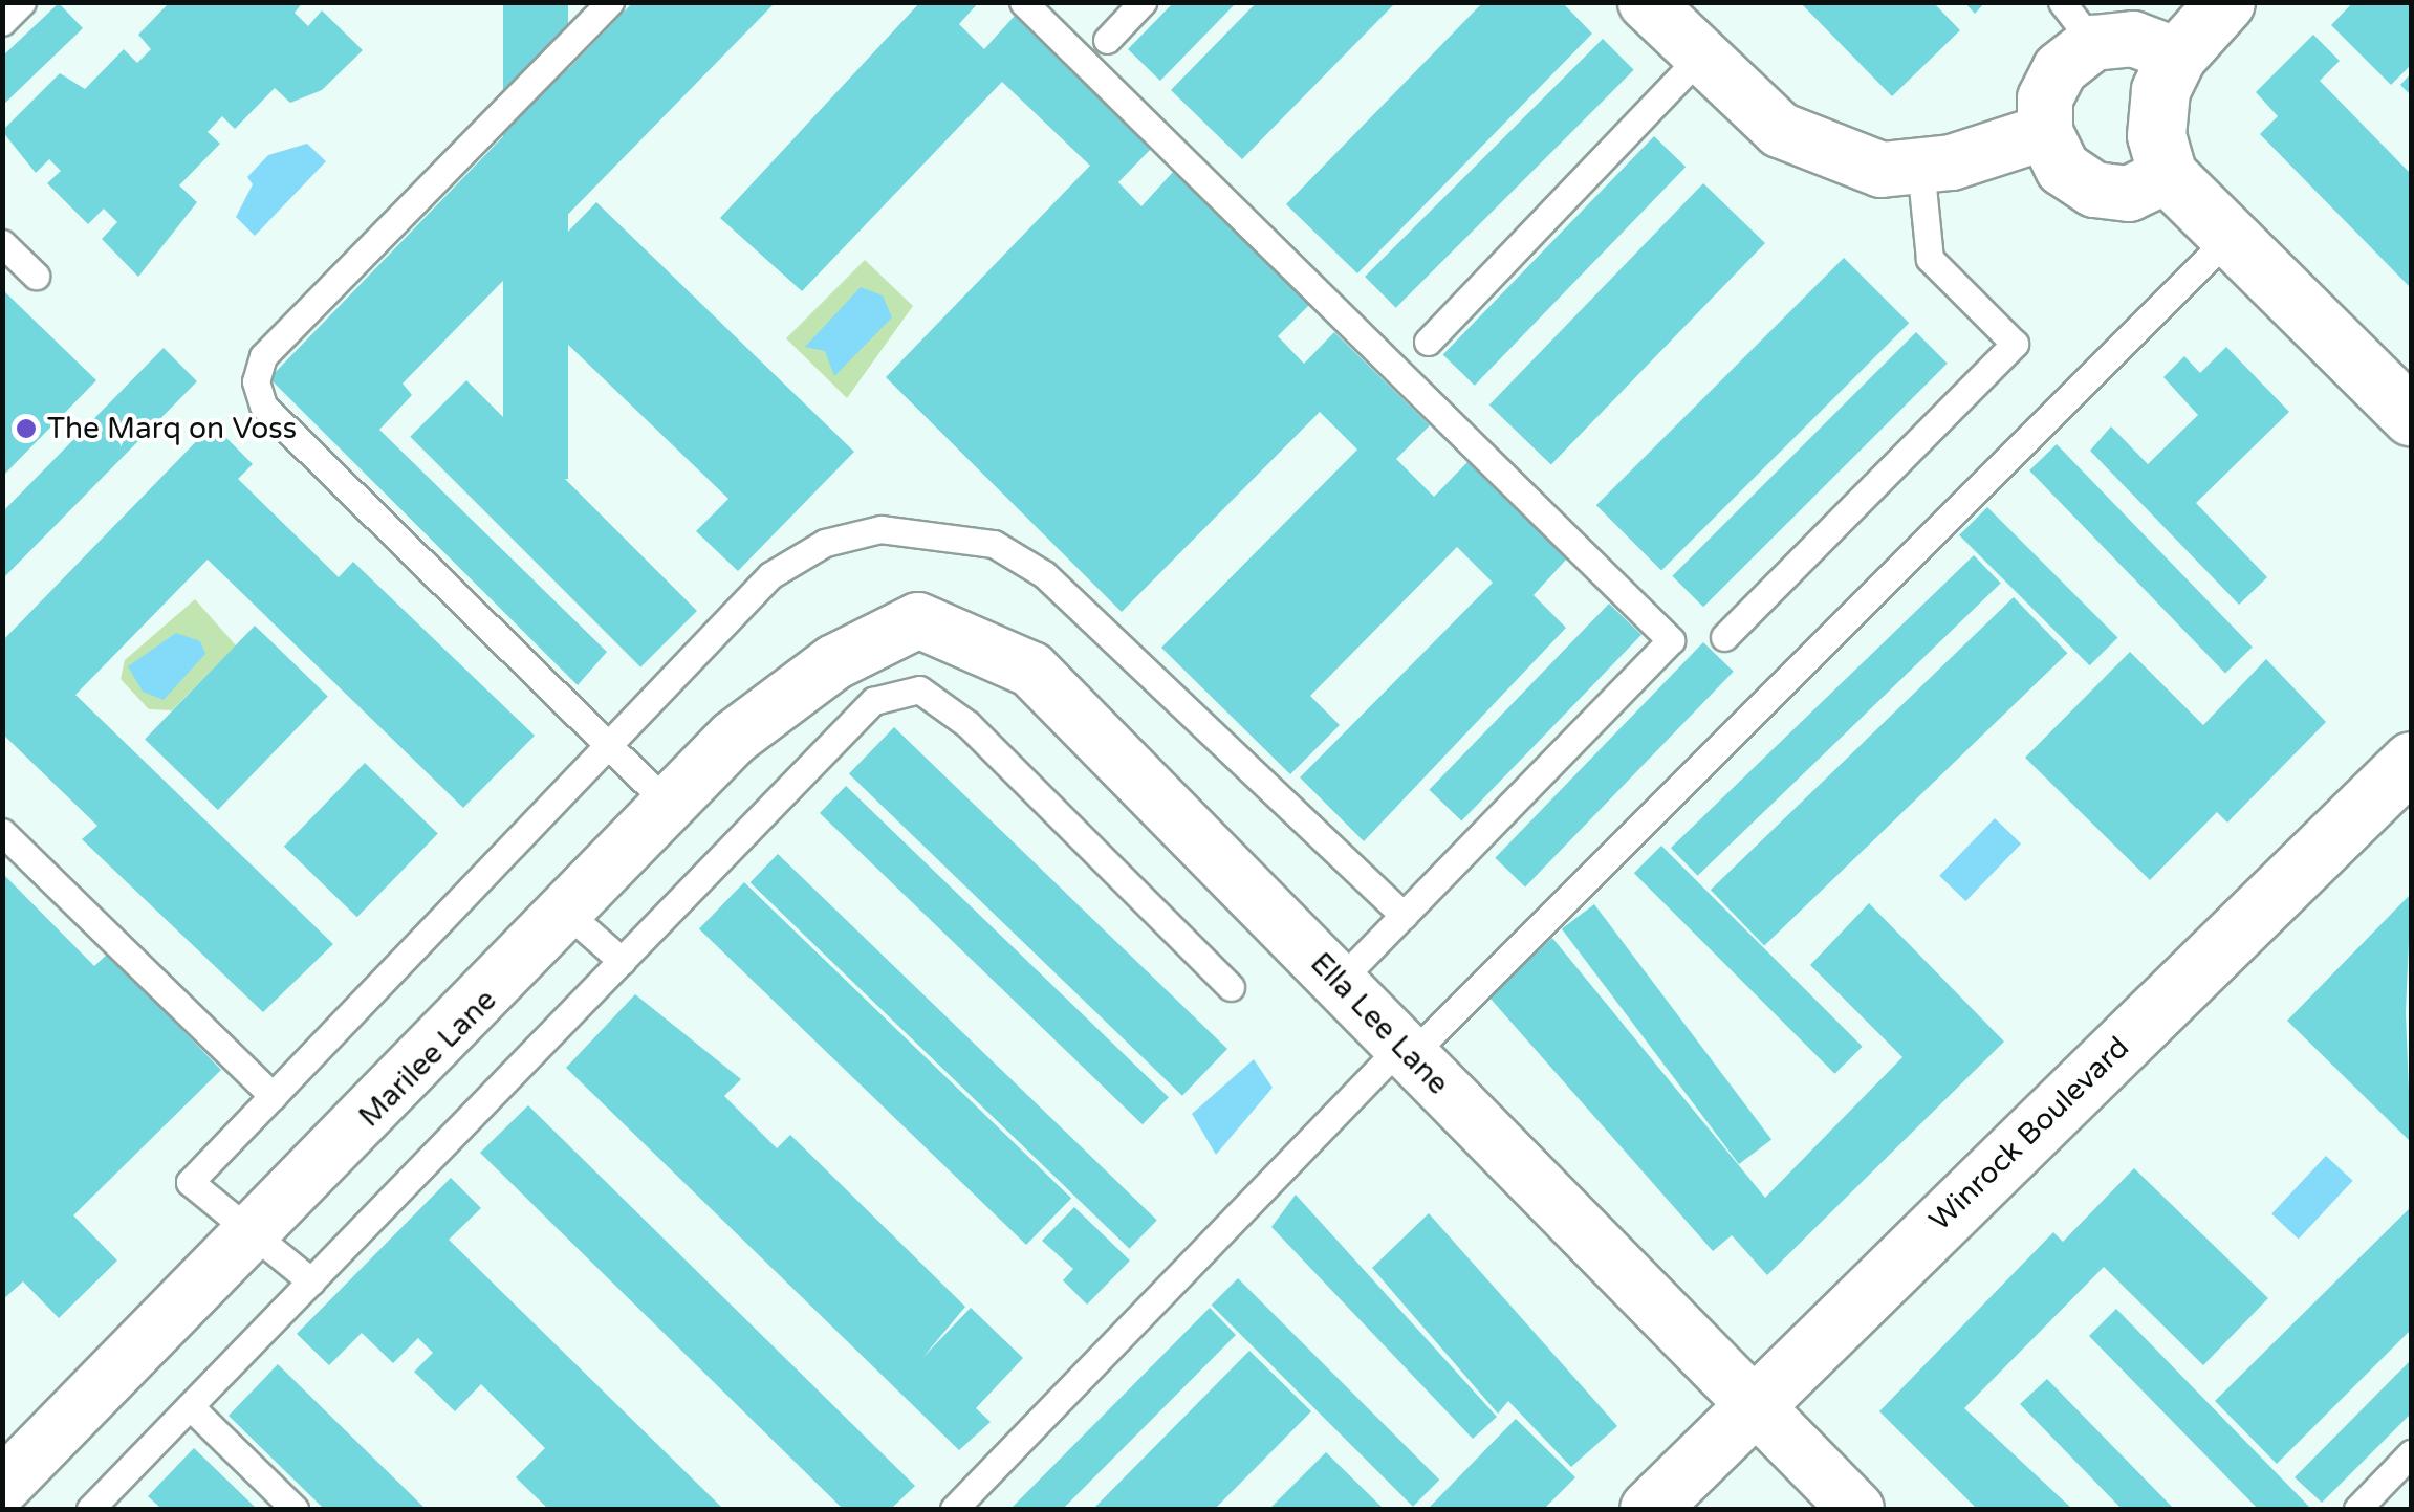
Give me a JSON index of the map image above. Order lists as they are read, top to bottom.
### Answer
{
  "streets": {
    "street": ["Ella Lee Lane", "Marilee Lane", "Winrock Boulevard"]
  },
  "crossings": [
    ["Ella Lee Lane", "Marilee Lane"],
    ["Ella Lee Lane", "Winrock Boulevard"]
  ],
  "places": ["The Marq on Voss"]
}
